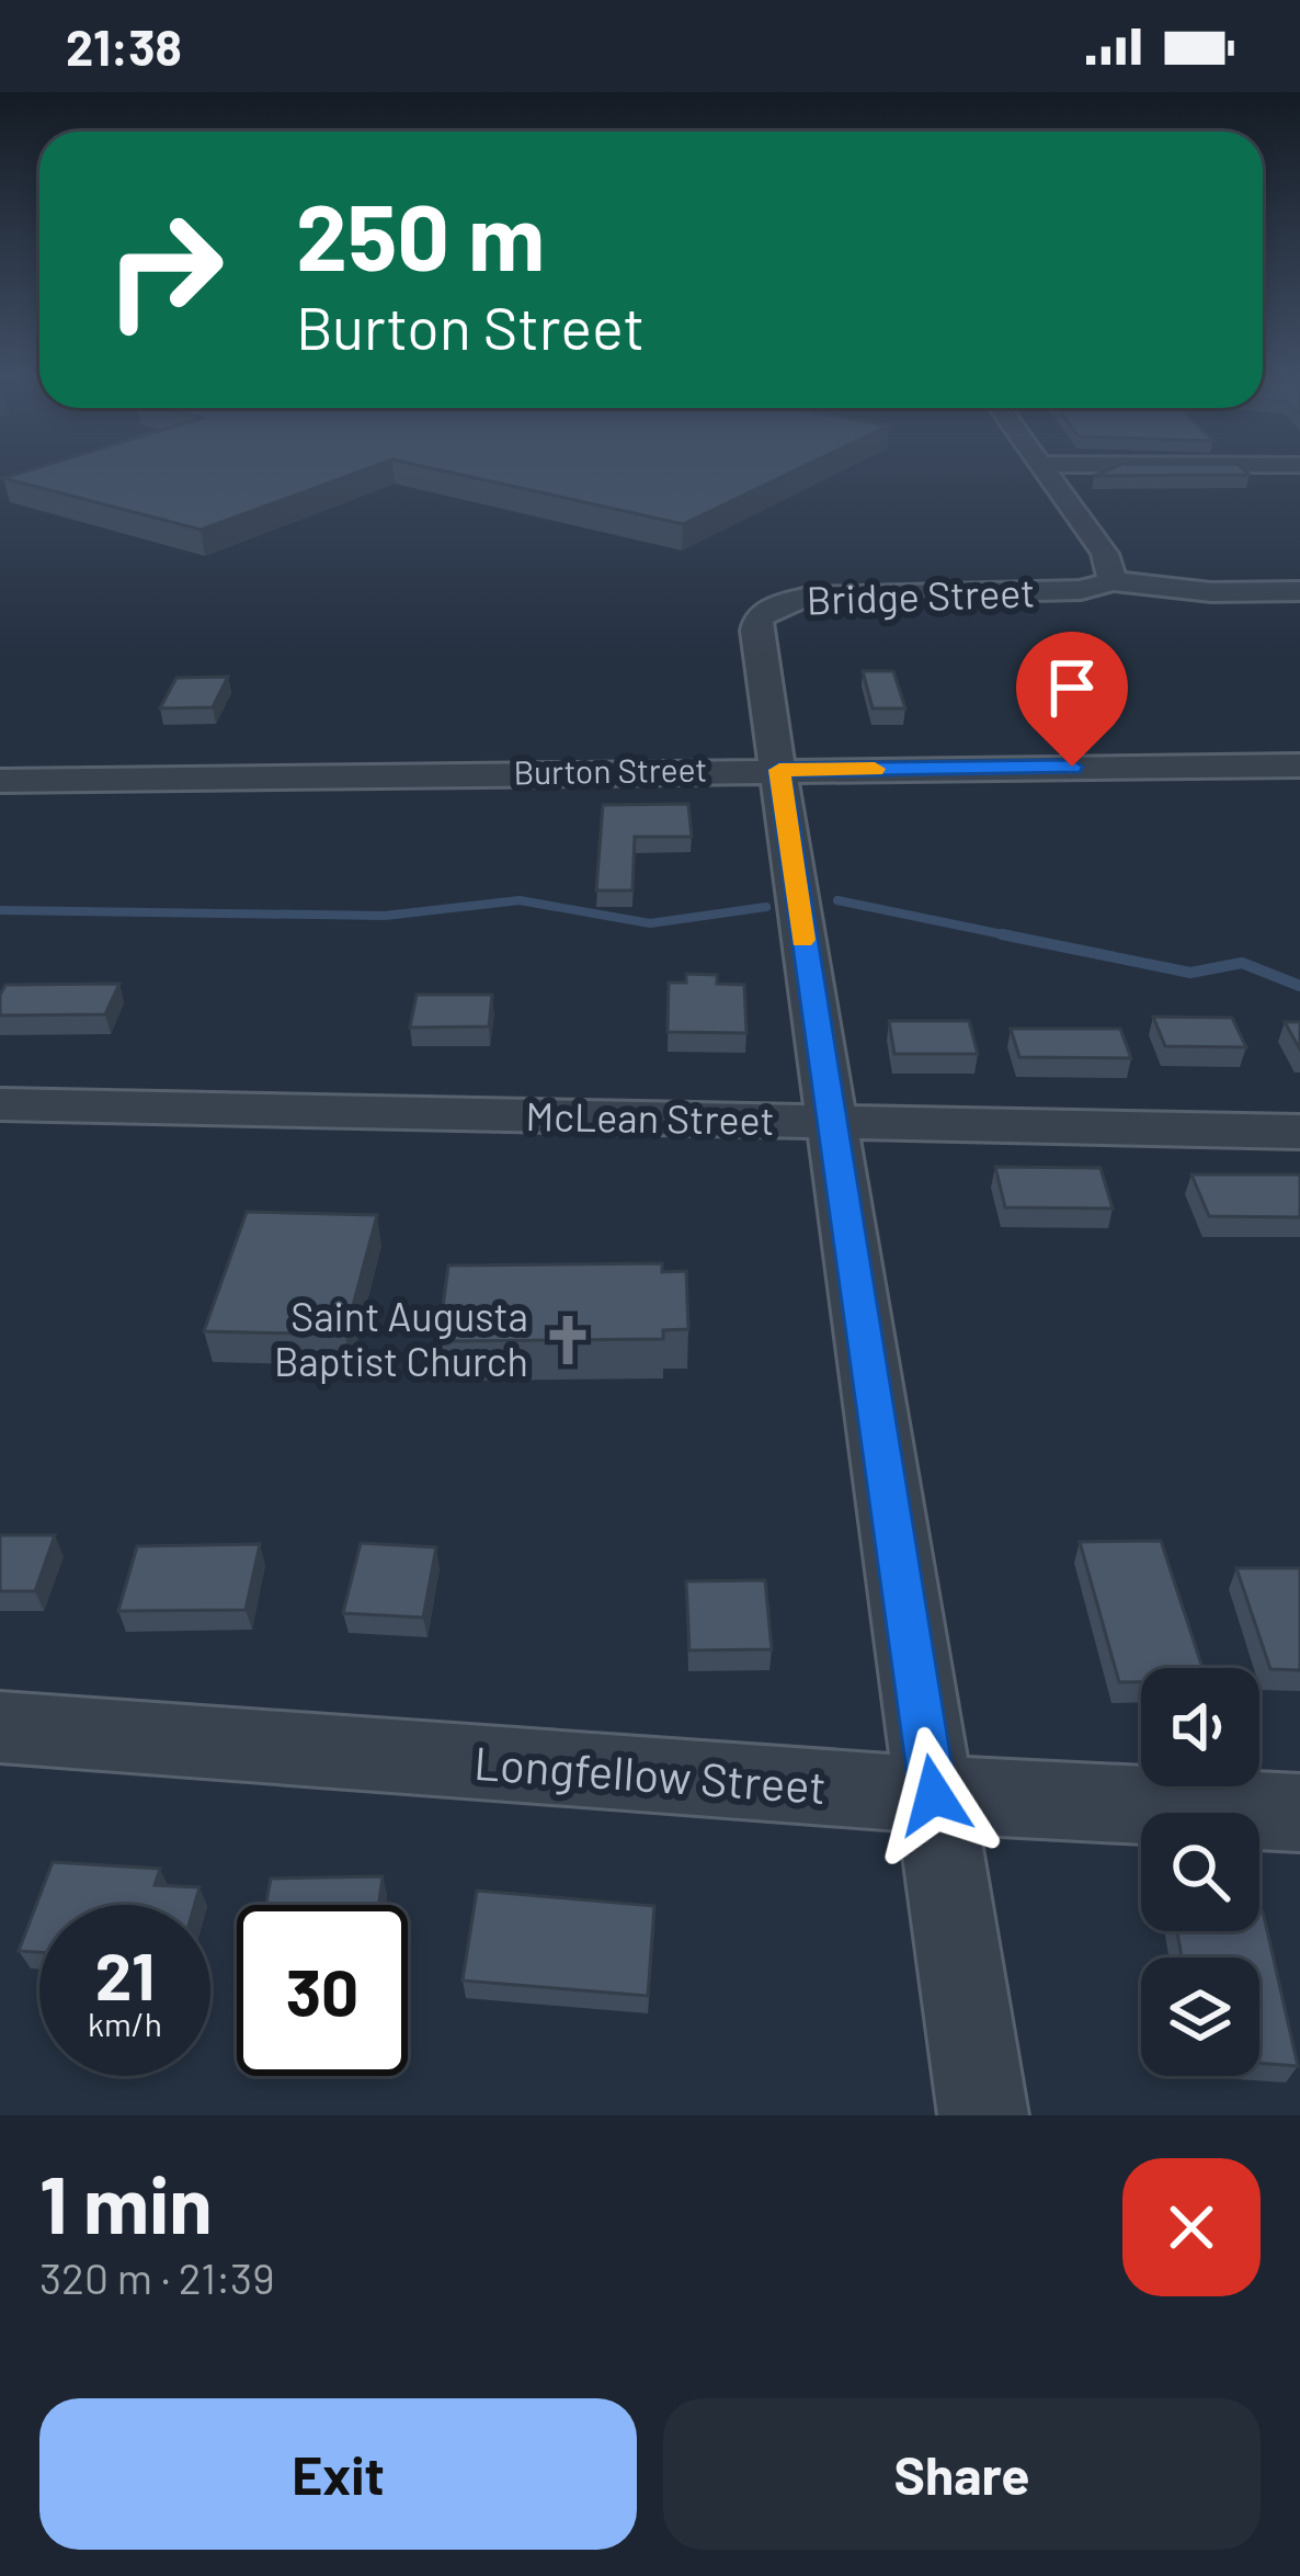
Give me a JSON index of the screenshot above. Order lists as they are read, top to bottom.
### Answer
{
  "streets": {
    "street": [
      "Bridge Street",
      "Burton Street",
      "McLean Street",
      "Longfellow Street"
    ]
  },
  "crossings": [
    ["Bridge Street", "Burton Street"],
    ["Bridge Street", "McLean Street"],
    ["Bridge Street", "Longfellow Street"]
  ],
  "places": {
    "church": ["Saint Augusta Baptist Church"]
  },
  "page": {
    "status": "21:38",
    "turn": ["250 m", "Burton Street"],
    "speed": "21 km/h",
    "limit": "30",
    "heading": ["1 min", "320 m · 21:39"],
    "buttons": ["Exit", "Share"]
  }
}
